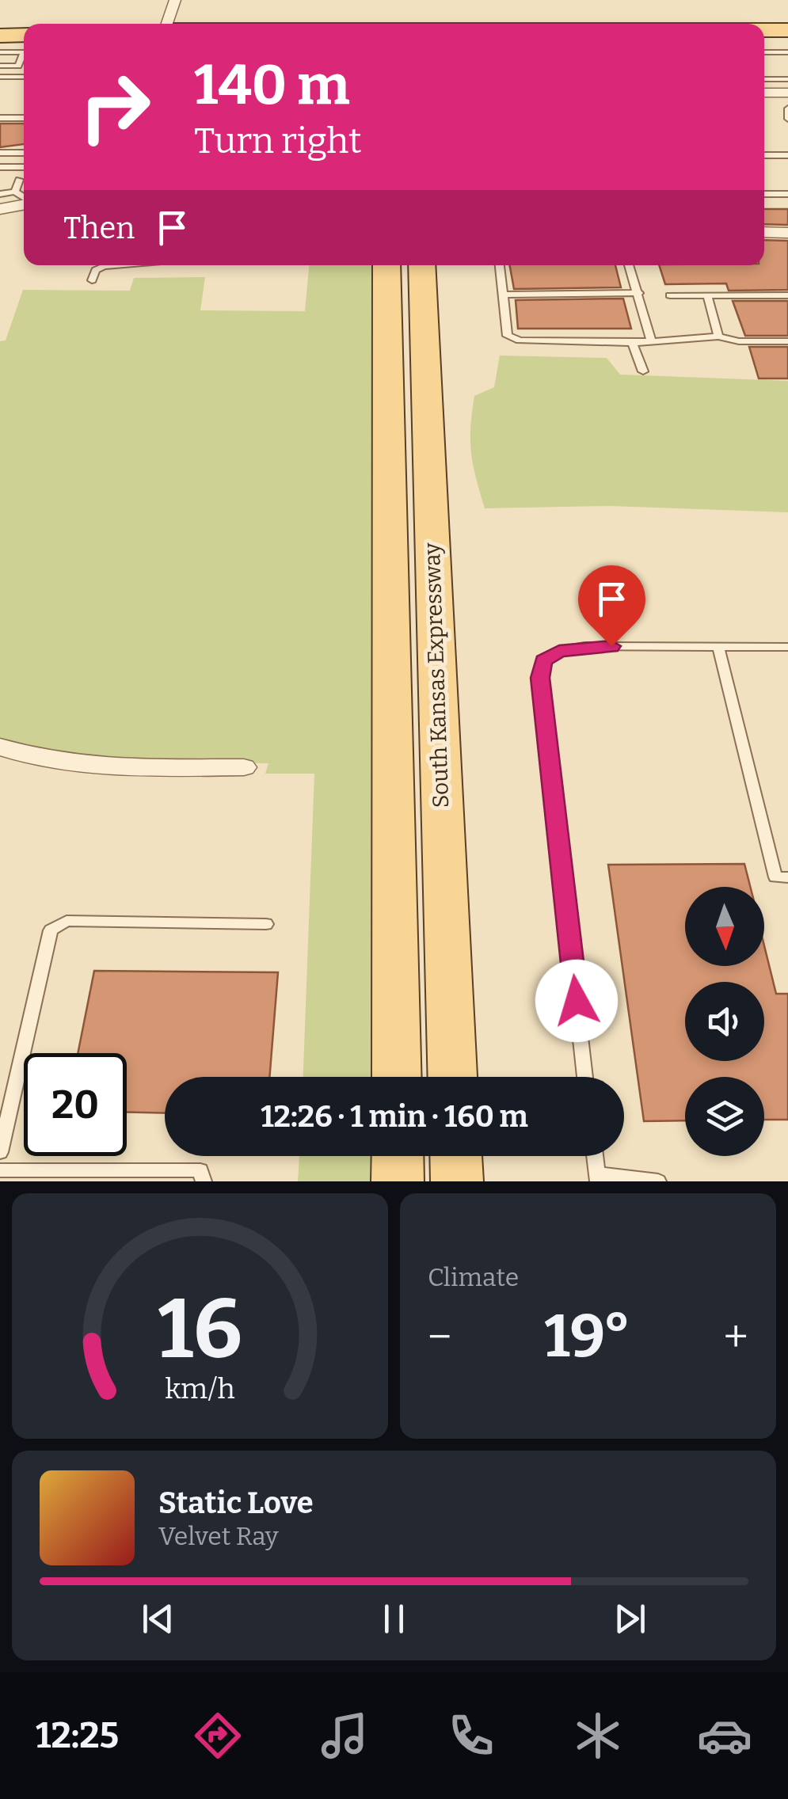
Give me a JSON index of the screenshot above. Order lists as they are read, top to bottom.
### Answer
{
  "streets": {
    "main road": ["South Kansas Expressway"]
  },
  "north": "bottom",
  "page": {
    "turn": ["140 m", "Turn right"],
    "then": "Then",
    "limit": "20",
    "trip": "12:26 · 1 min · 160 m",
    "tile": "Climate",
    "heat": ["−", "19°", "+"],
    "song": ["Static Love", "Velvet Ray"],
    "tabs": "12:25",
    "gauge": ["16", "km/h"]
  }
}
